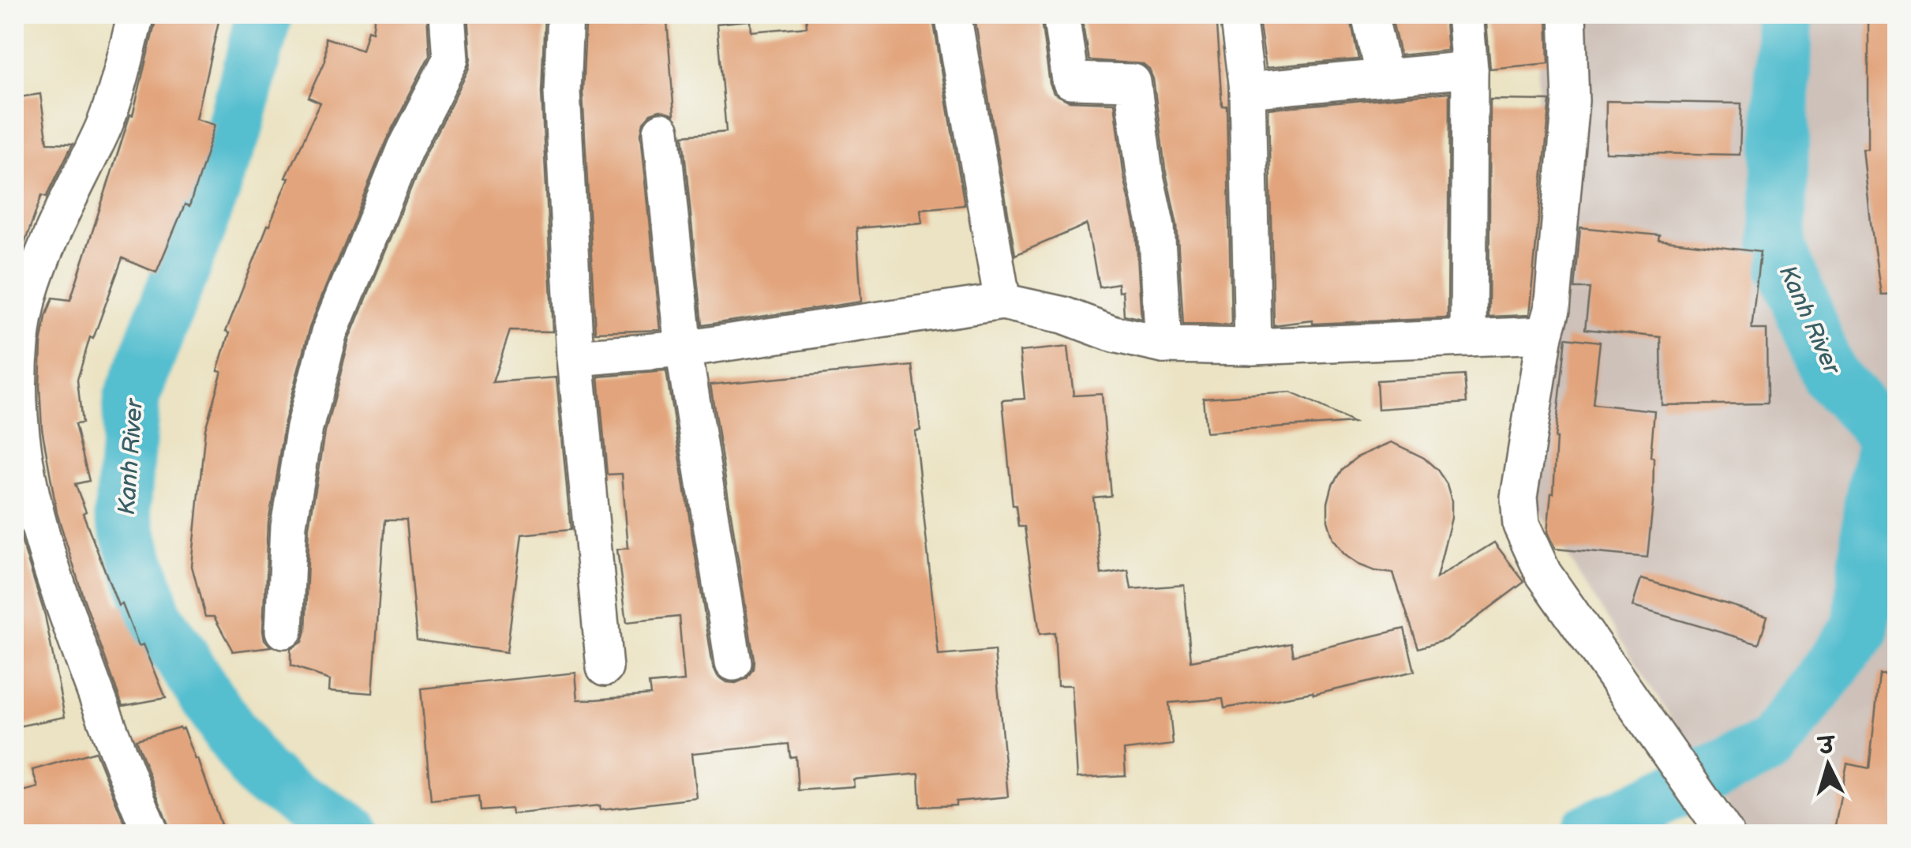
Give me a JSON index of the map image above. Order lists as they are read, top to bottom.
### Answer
{
  "water": ["Kanh River"],
  "north": "top"
}
